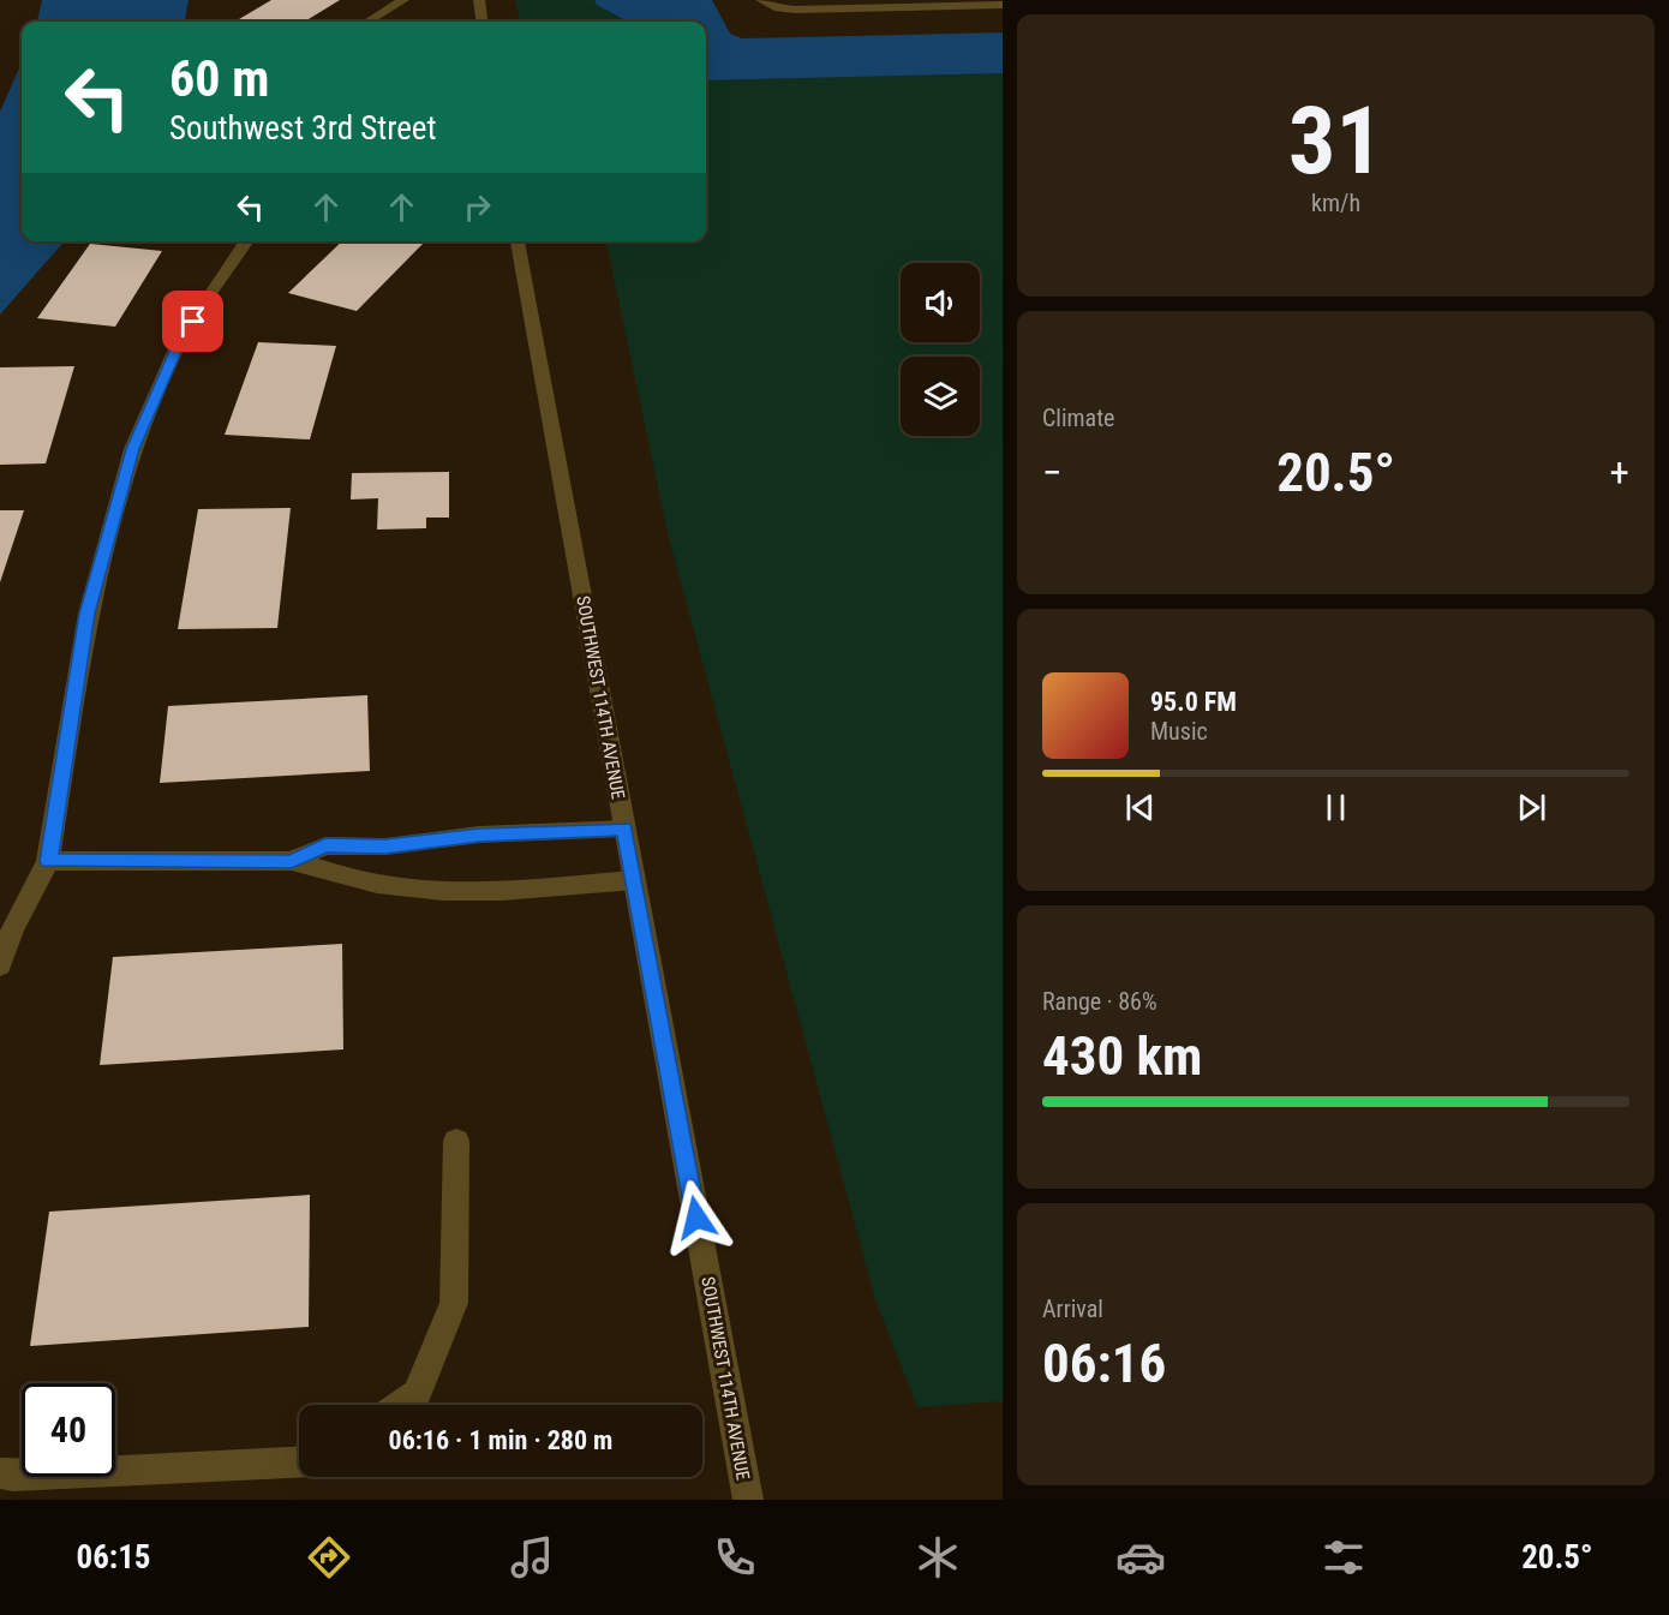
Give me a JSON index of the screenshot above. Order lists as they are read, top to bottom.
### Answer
{
  "streets": {
    "street": ["SOUTHWEST 114TH AVENUE"]
  },
  "page": {
    "tile": [
      ["31", "km/h"],
      "Climate",
      ["Range · 86%", "430 km"],
      ["Arrival", "06:16"]
    ],
    "turn": ["60 m", "Southwest 3rd Street"],
    "heat": ["−", "20.5°", "+"],
    "song": ["95.0 FM", "Music"],
    "limit": "40",
    "trip": "06:16 · 1 min · 280 m",
    "tabs": ["06:15", "20.5°"]
  }
}
